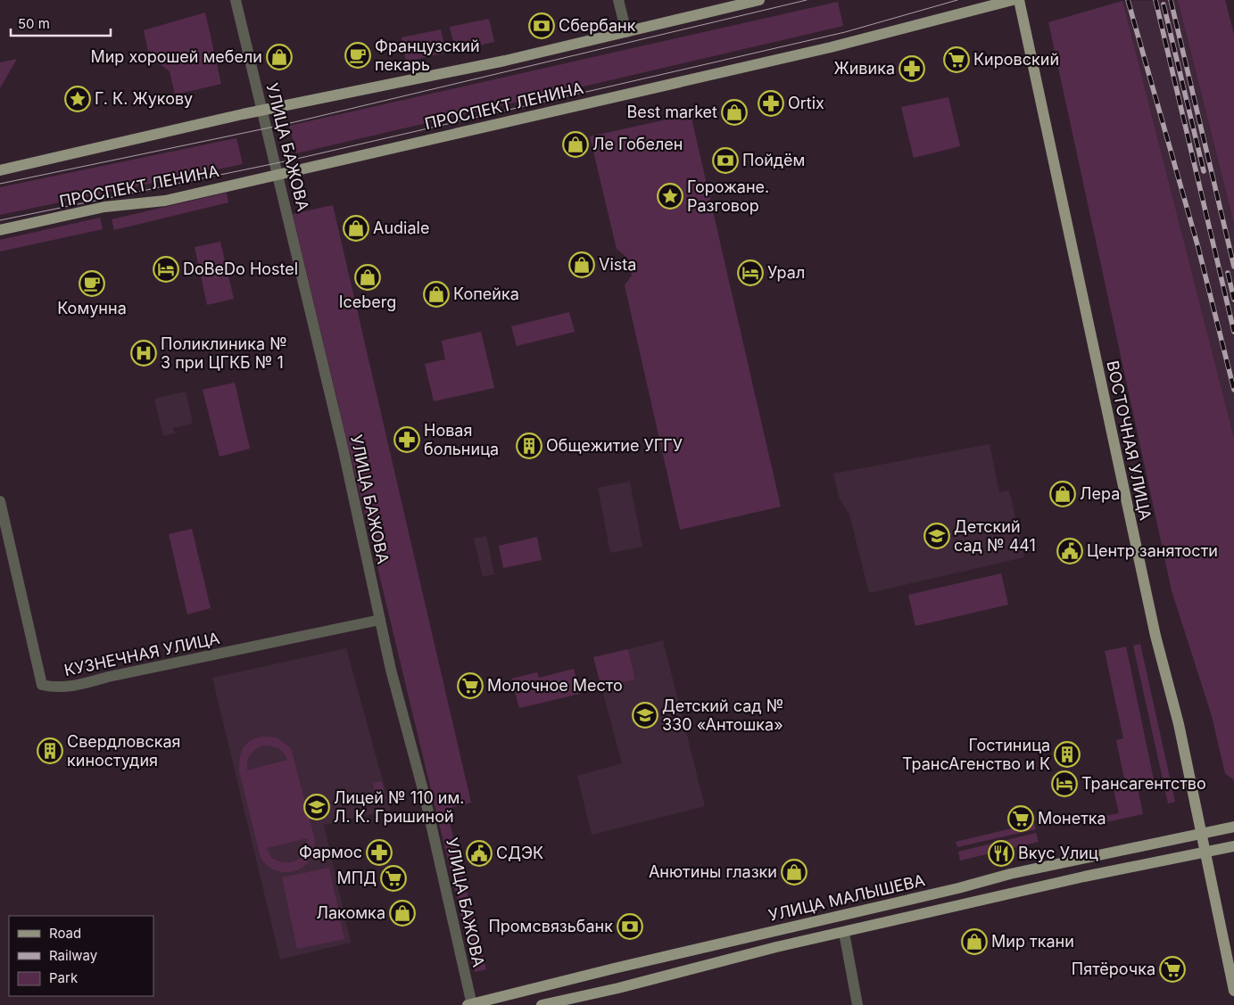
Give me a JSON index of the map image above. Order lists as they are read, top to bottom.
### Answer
{
  "streets": {
    "main road": ["ПРОСПЕКТ ЛЕНИНА", "ВОСТОЧНАЯ УЛИЦА", "УЛИЦА МАЛЫШЕВА"],
    "street": ["УЛИЦА БАЖОВА", "КУЗНЕЧНАЯ УЛИЦА"]
  },
  "crossings": [
    ["ПРОСПЕКТ ЛЕНИНА", "УЛИЦА БАЖОВА"],
    ["УЛИЦА БАЖОВА", "КУЗНЕЧНАЯ УЛИЦА"],
    ["УЛИЦА БАЖОВА", "УЛИЦА МАЛЫШЕВА"],
    ["ВОСТОЧНАЯ УЛИЦА", "УЛИЦА МАЛЫШЕВА"]
  ],
  "places": {
    "bank": ["Сбербанк", "Пойдём", "Промсвязьбанк"],
    "cafe": ["Французский пекарь", "Комунна"],
    "shop": [
      "Мир хорошей мебели",
      "Best market",
      "Ле Гобелен",
      "Audiale",
      "Vista",
      "Iceberg",
      "Копейка",
      "Лера",
      "Анютины глазки",
      "Лакомка",
      "Мир ткани"
    ],
    "supermarket": [
      "Кировский",
      "Молочное Место",
      "Монетка",
      "МПД",
      "Пятёрочка"
    ],
    "pharmacy": [
      "Живика",
      "Ortix",
      "Новая больница",
      "Фармос"
    ],
    "place": ["Г. К. Жукову", "Горожане. Разговор"],
    "hotel": ["DoBeDo Hostel", "Урал", "Трансагентство"],
    "hospital": ["Поликлиника № 3 при ЦГКБ № 1"],
    "building": ["Общежитие УГГУ", "Свердловская киностудия", "Гостиница ТрансАгенство и К"],
    "school or university": ["Детский сад № 441", "Детский сад № 330 «Антошка»", "Лицей № 110 им. Л. К. Гришиной"],
    "public building": ["Центр занятости", "СДЭК"],
    "restaurant": ["Вкус Улиц"]
  },
  "legend": ["Road", "Railway", "Park"],
  "scale_bar": "50 m"
}
